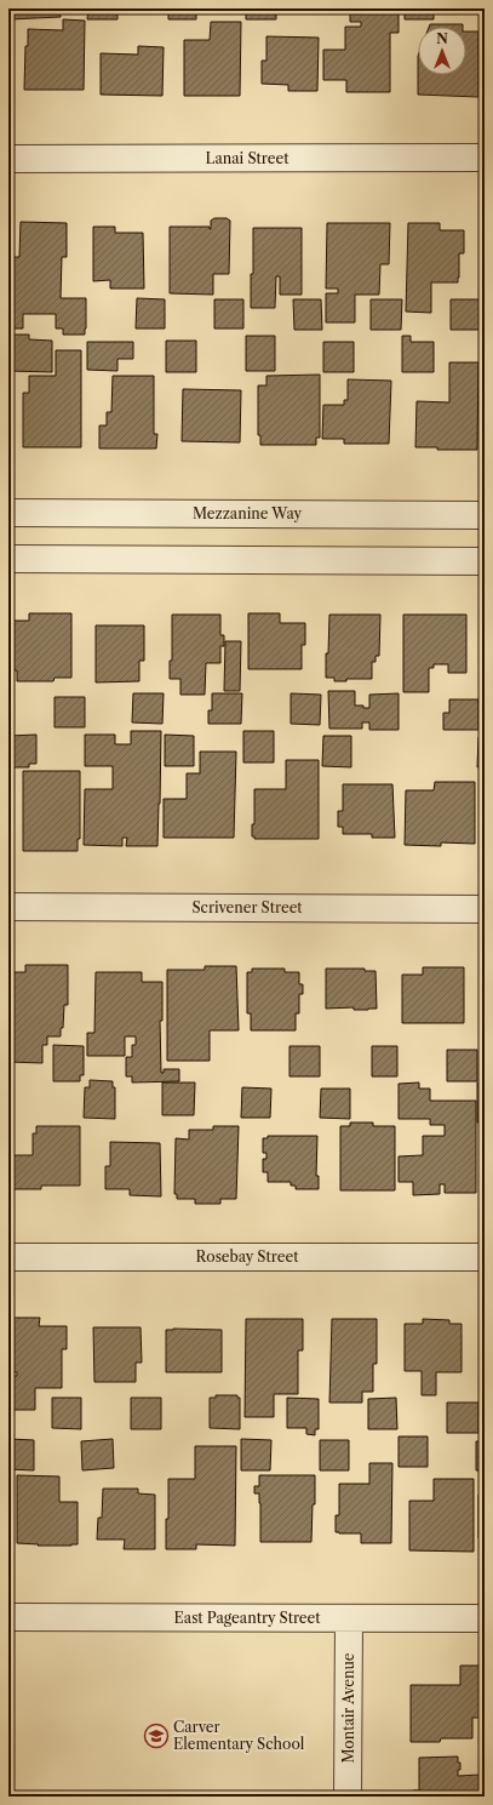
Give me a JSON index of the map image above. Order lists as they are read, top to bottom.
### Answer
{
  "streets": {
    "street": [
      "Lanai Street",
      "Mezzanine Way",
      "Scrivener Street",
      "Rosebay Street",
      "East Pageantry Street",
      "Montair Avenue"
    ]
  },
  "crossings": [
    ["East Pageantry Street", "Montair Avenue"]
  ],
  "places": {
    "school or university": ["Carver Elementary School"]
  },
  "north": "top"
}
